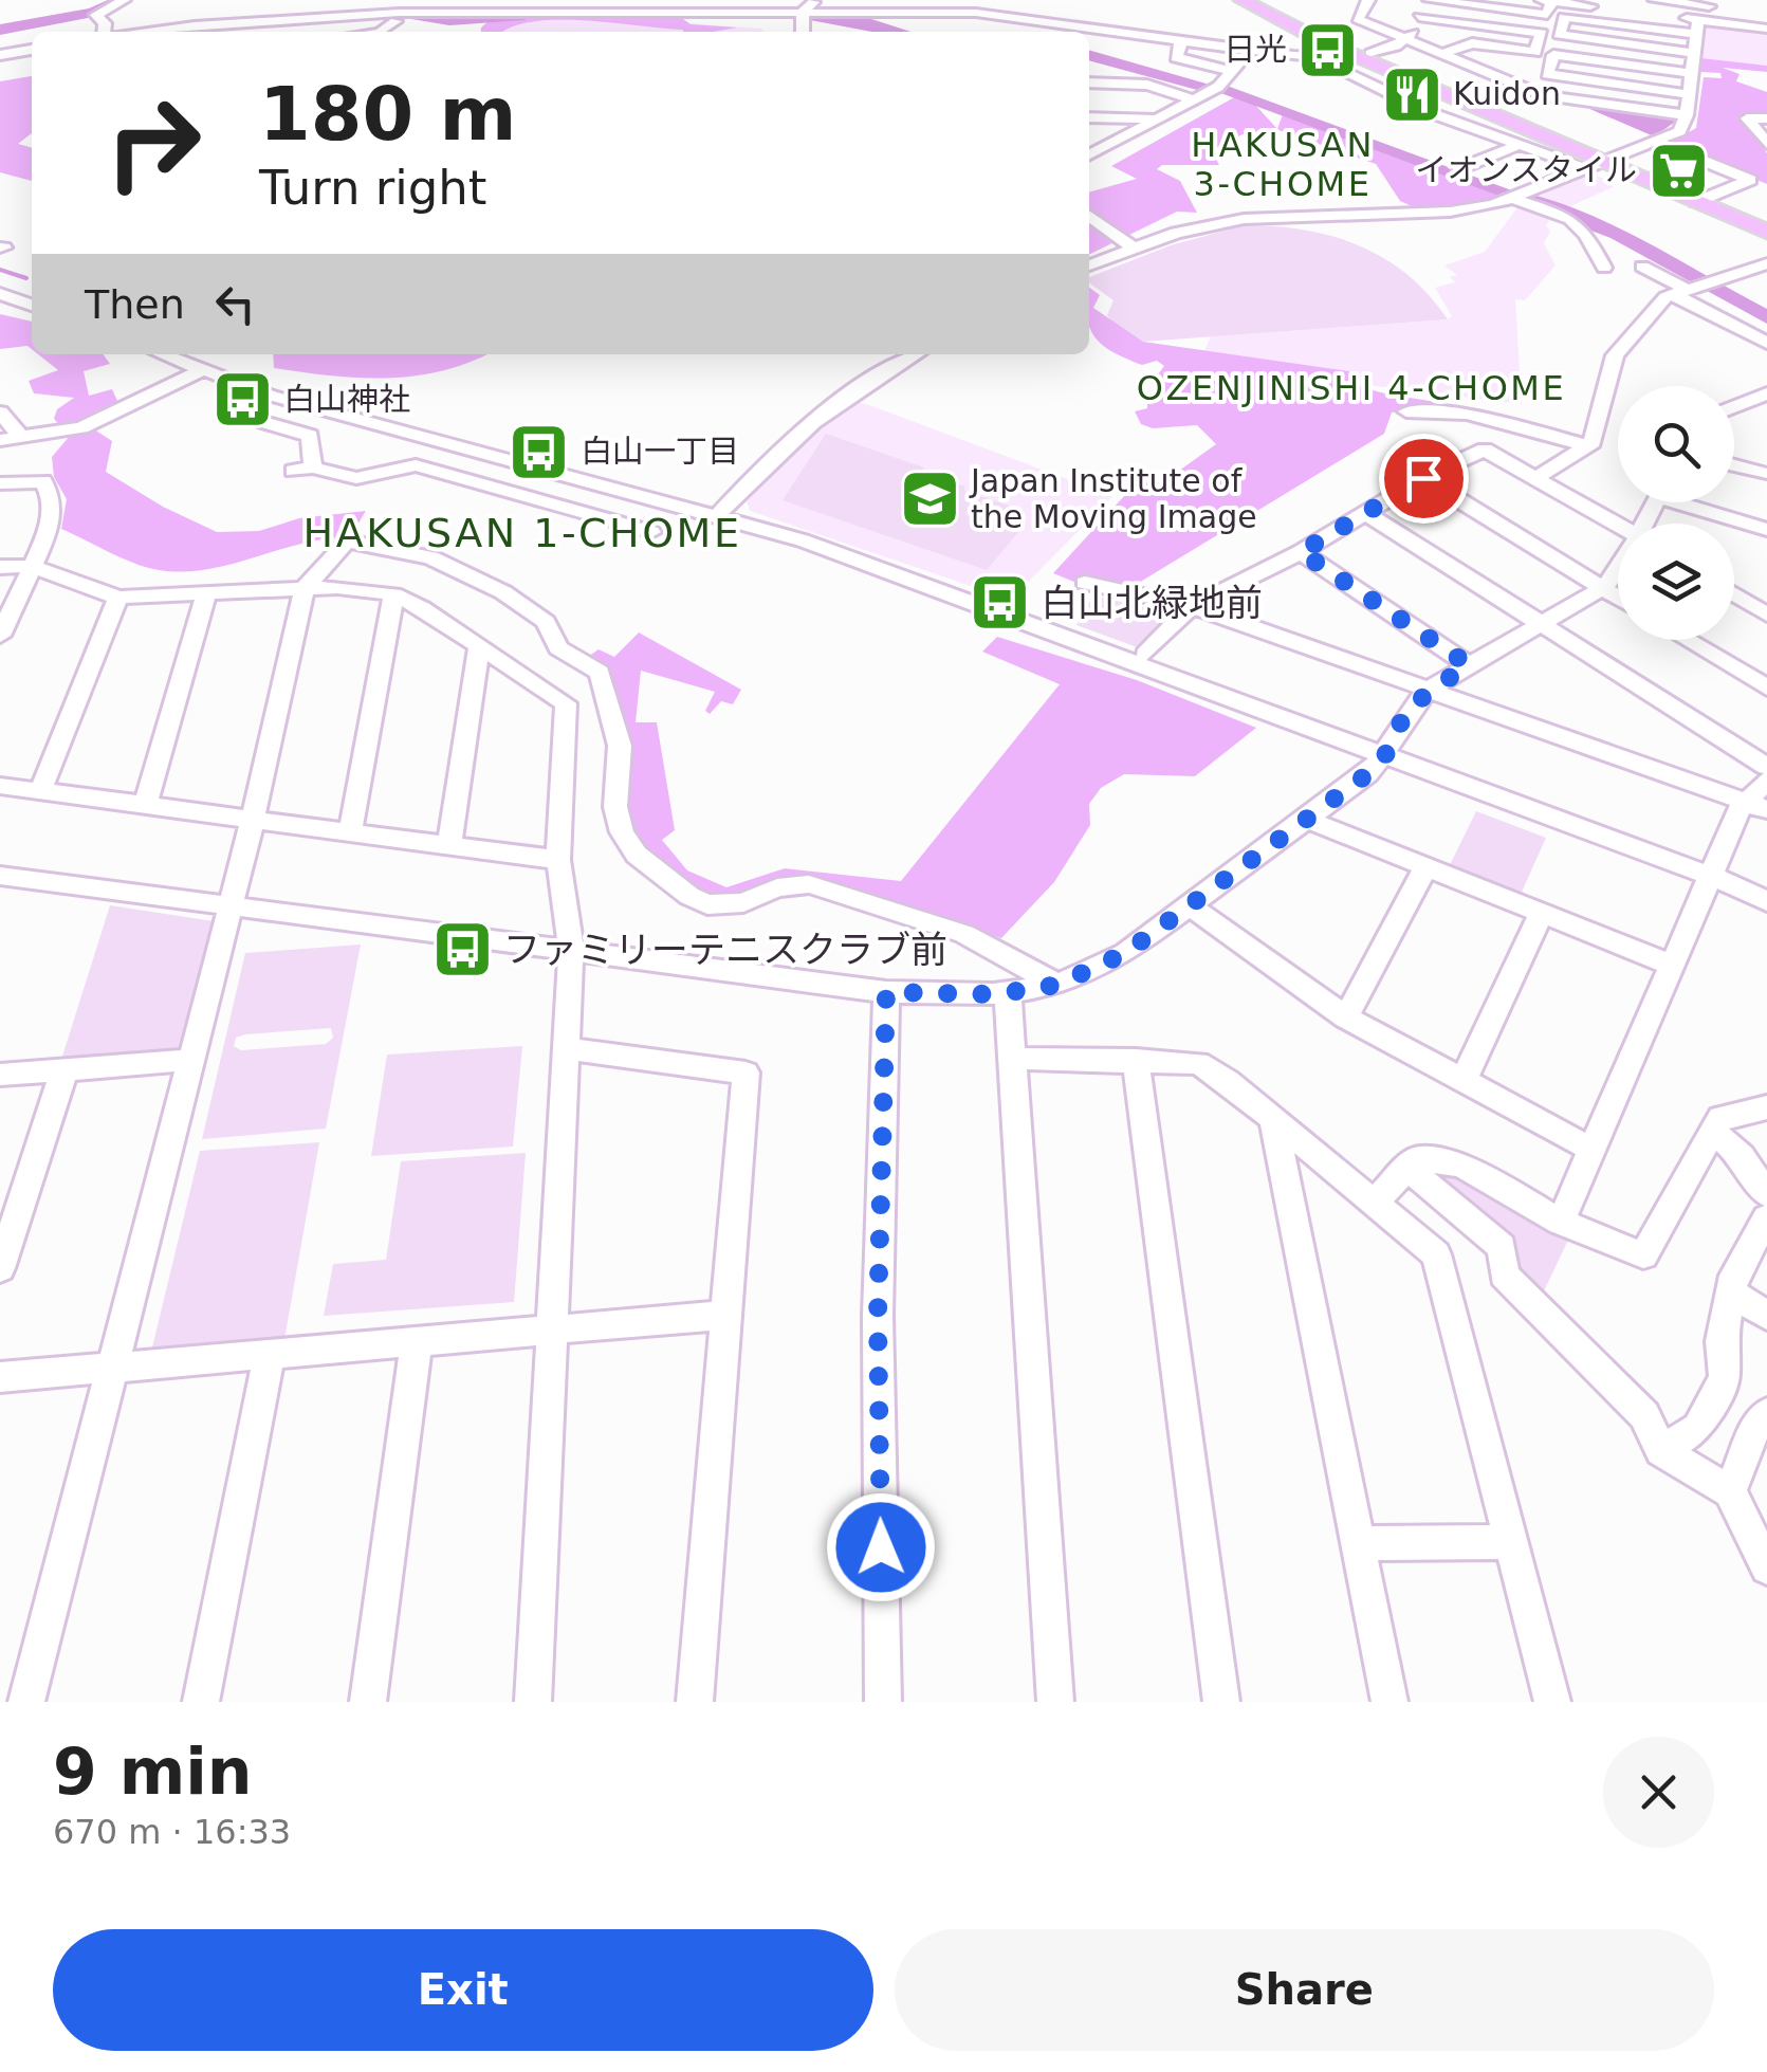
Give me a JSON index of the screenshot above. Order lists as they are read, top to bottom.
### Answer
{
  "districts": ["HAKUSAN 3-CHOME", "OZENJINISHI 4-CHOME", "HAKUSAN 1-CHOME"],
  "places": {
    "bus stop": [
      "日光",
      "白山神社",
      "白山一丁目",
      "白山北緑地前",
      "ファミリーテニスクラブ前"
    ],
    "restaurant": ["Kuidon"],
    "supermarket": ["イオンスタイル"],
    "school or university": ["Japan Institute of the Moving Image"]
  },
  "page": {
    "turn": ["180 m", "Turn right"],
    "then": "Then",
    "heading": ["9 min", "670 m · 16:33"],
    "buttons": ["Exit", "Share"]
  }
}
